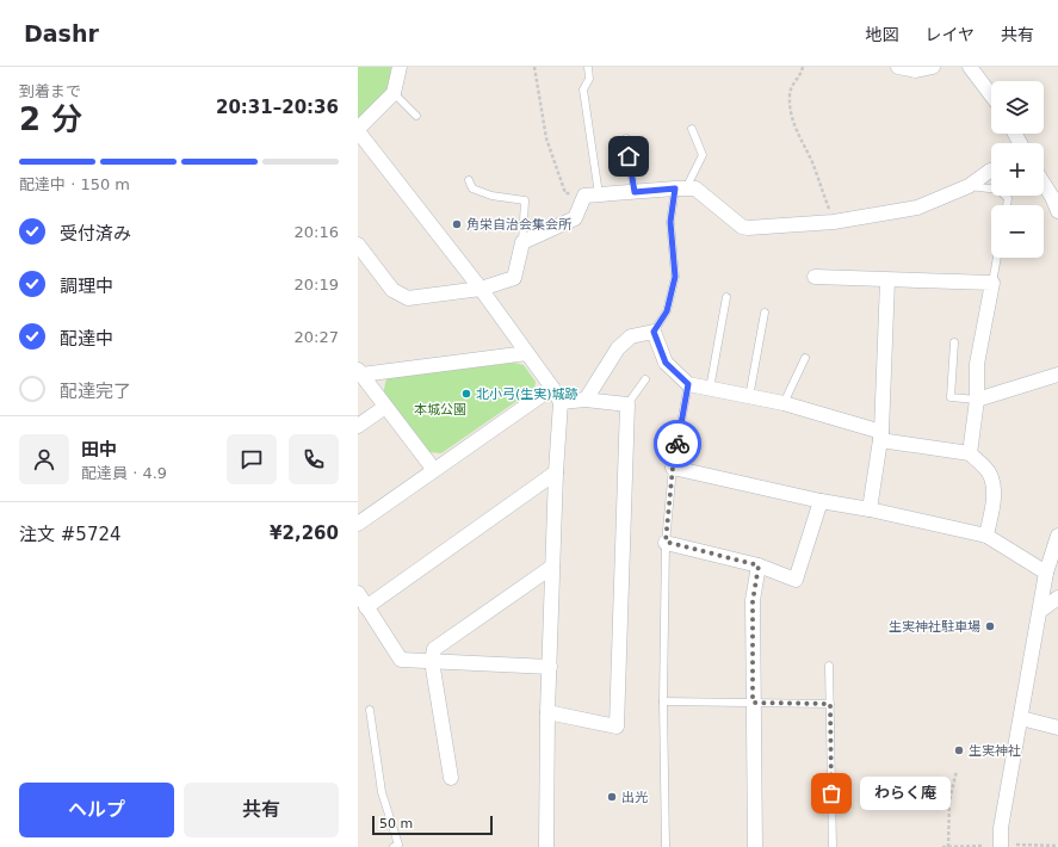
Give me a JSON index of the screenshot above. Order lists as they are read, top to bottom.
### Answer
{
  "parks": ["本城公園"],
  "places": [
    "角栄自治会集会所",
    "北小弓(生実)城跡",
    "生実神社駐車場",
    "生実神社",
    "わらく庵",
    "出光"
  ],
  "scale_bar": "50 m",
  "page": {
    "header": "Dashr",
    "nav": ["地図", "レイヤ", "共有"],
    "heading": ["2 分", "到着まで", "20:31–20:36"],
    "panel": [
      "田中",
      "配達員 · 4.9",
      "注文 #5724",
      "¥2,260"
    ],
    "map_buttons": ["+", "−"],
    "bar": "配達中 · 150 m",
    "list": [
      ["受付済み", "20:16"],
      ["調理中", "20:19"],
      ["配達中", "20:27"],
      "配達完了"
    ],
    "buttons": ["ヘルプ", "共有"],
    "bubble": "わらく庵",
    "scale": "50 m"
  }
}
